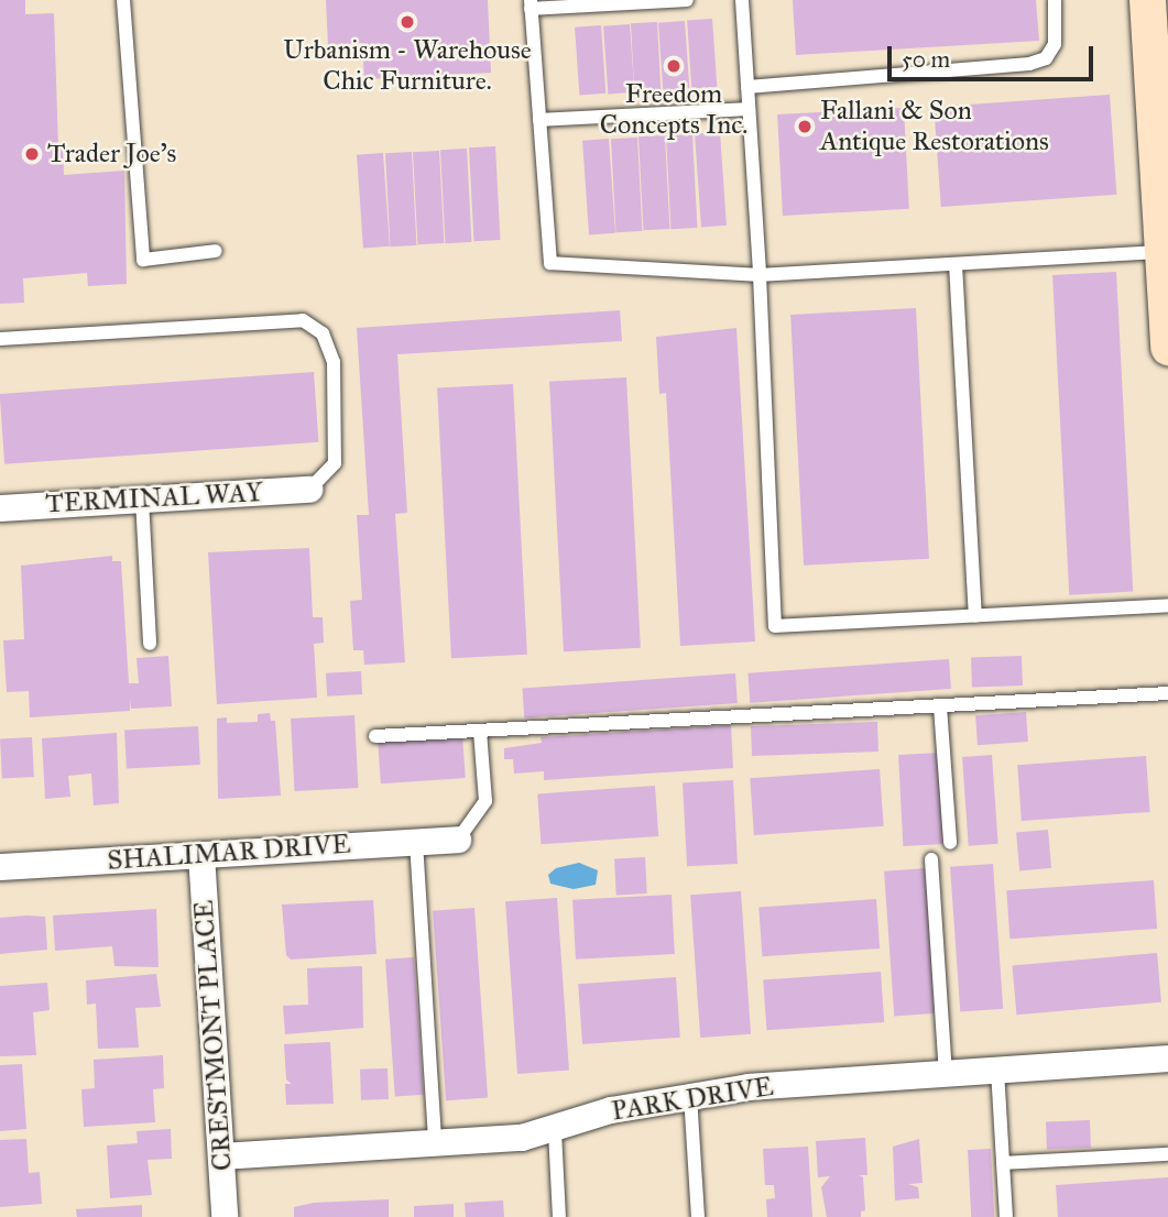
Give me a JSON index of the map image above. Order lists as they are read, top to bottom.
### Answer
{
  "streets": {
    "street": [
      "TERMINAL WAY",
      "SHALIMAR DRIVE",
      "CRESTMONT PLACE",
      "PARK DRIVE"
    ]
  },
  "crossings": [
    ["SHALIMAR DRIVE", "CRESTMONT PLACE"],
    ["CRESTMONT PLACE", "PARK DRIVE"]
  ],
  "places": [
    "Urbanism - Warehouse Chic Furniture.",
    "Freedom Concepts Inc.",
    "Fallani & Son Antique Restorations",
    "Trader Joe's"
  ],
  "scale_bar": "50 m"
}
